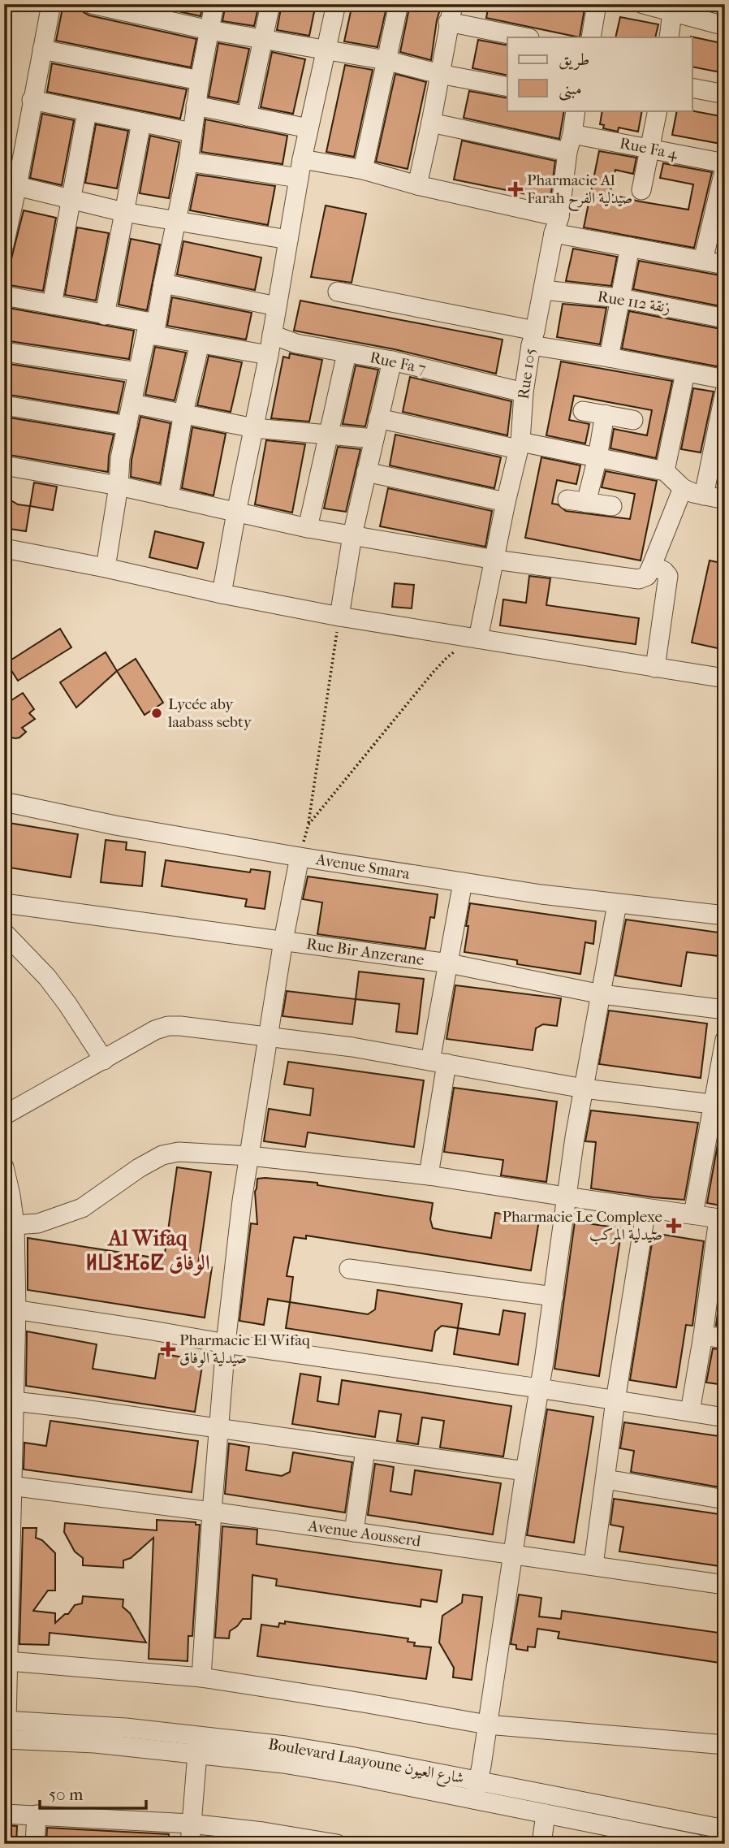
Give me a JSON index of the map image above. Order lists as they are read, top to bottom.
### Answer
{
  "streets": {
    "street": [
      "Rue Fa 4",
      "Rue 112 زنقة",
      "Rue Fa 7",
      "Rue 105",
      "Avenue Smara",
      "Rue Bir Anzerane",
      "Avenue Aousserd",
      "Boulevard Laayoune شارع العيون"
    ]
  },
  "crossings": [
    ["Rue Fa 4", "Rue 105"],
    ["Rue 112 زنقة", "Rue 105"],
    ["Rue Fa 7", "Rue 105"]
  ],
  "districts": ["Al Wifaq ⵍⵡⵉⴼⴰⵇ الوفاق"],
  "places": {
    "health": ["Pharmacie Al Farah صيدلية الفرح", "Pharmacie Le Complexe صيدلية المركب", "Pharmacie El Wifaq صيدلية الوفاق"],
    "other": ["Lycée aby laabass sebty"]
  },
  "legend": ["طريق", "مبنى"],
  "scale_bar": "50 m"
}
